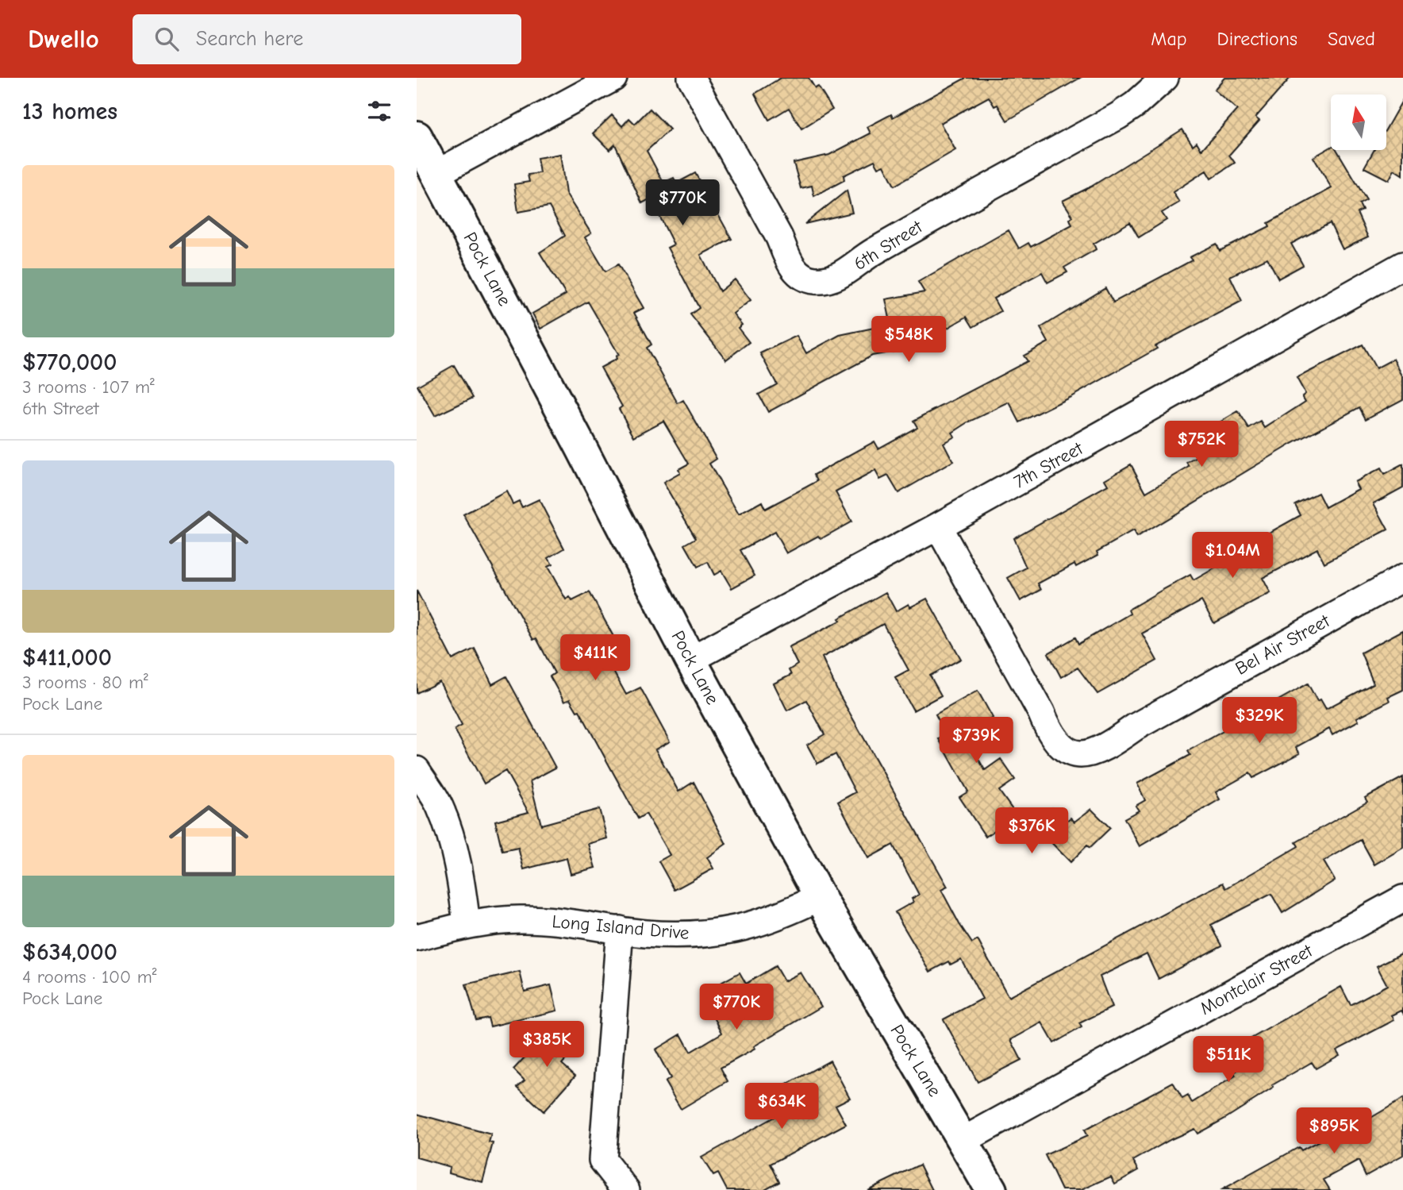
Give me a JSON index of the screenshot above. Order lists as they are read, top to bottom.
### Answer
{
  "streets": {
    "street": [
      "6th Street",
      "Pock Lane",
      "7th Street",
      "Bel Air Street",
      "Long Island Drive",
      "Montclair Street"
    ]
  },
  "crossings": [
    ["Pock Lane", "7th Street"],
    ["Pock Lane", "Long Island Drive"],
    ["Pock Lane", "Montclair Street"],
    ["7th Street", "Bel Air Street"]
  ],
  "north": "top",
  "page": {
    "header": "Dwello",
    "search": "Search here",
    "nav": ["Map", "Directions", "Saved"],
    "heading": "13 homes",
    "list": [
      {
        "name": "$770,000",
        "note": "3 rooms · 107 m² · 6th Street"
      },
      {
        "name": "$411,000",
        "note": "3 rooms · 80 m² · Pock Lane"
      },
      {
        "name": "$634,000",
        "note": "4 rooms · 100 m² · Pock Lane"
      }
    ],
    "price": [
      "$770K",
      "$548K",
      "$752K",
      "$1.04M",
      "$411K",
      "$329K",
      "$739K",
      "$376K",
      "$770K",
      "$385K",
      "$511K",
      "$634K",
      "$895K"
    ]
  }
}
